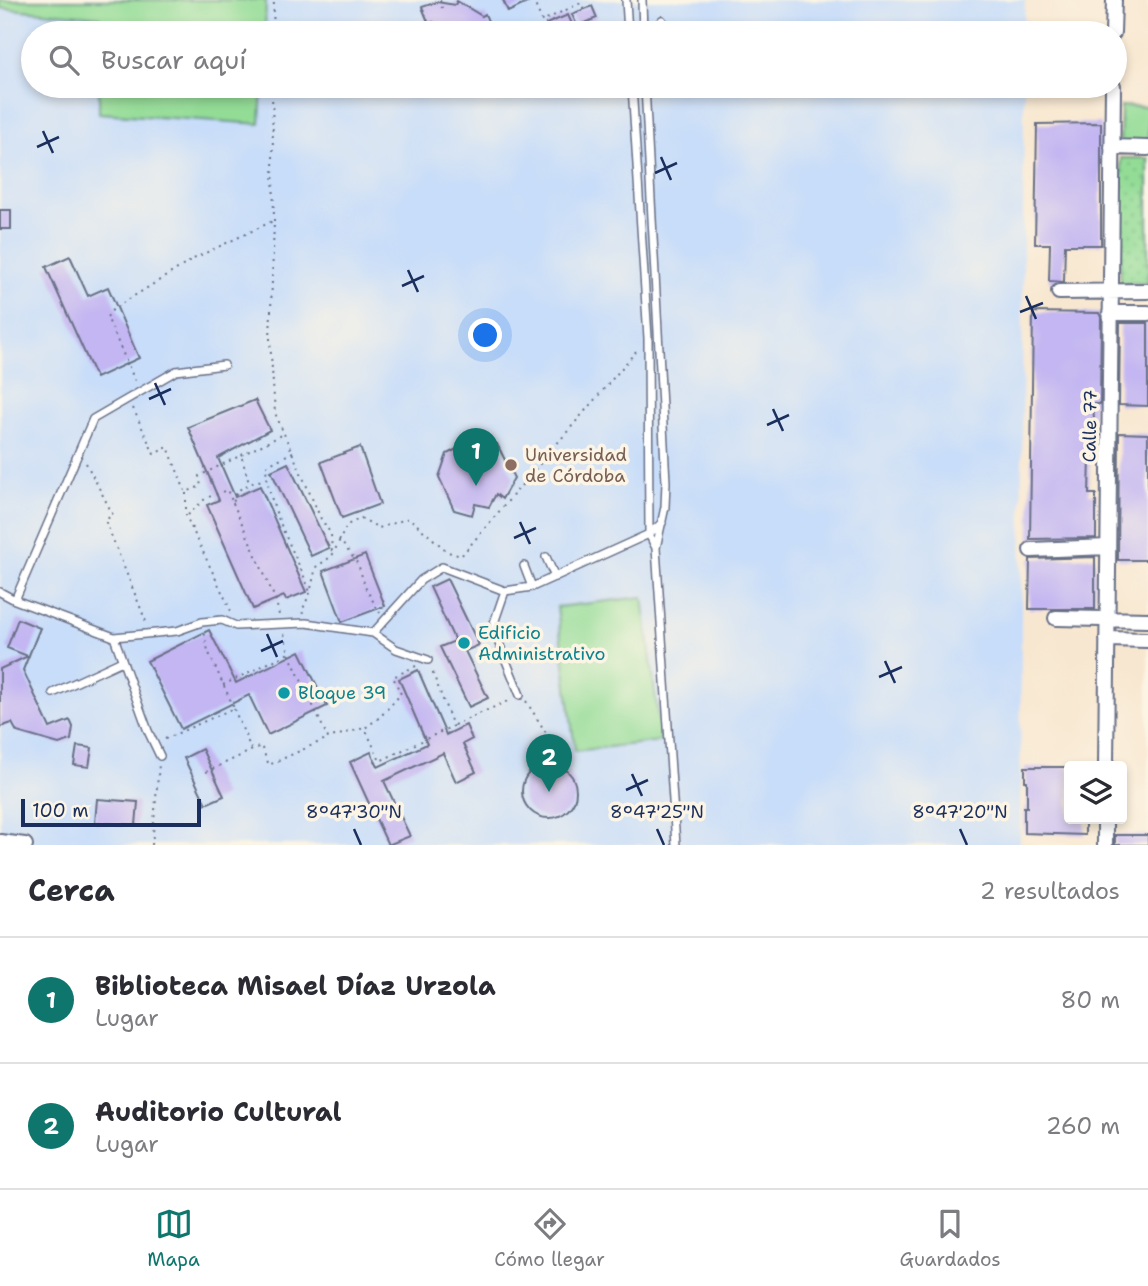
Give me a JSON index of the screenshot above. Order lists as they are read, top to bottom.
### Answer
{
  "streets": {
    "street": ["Calle 77"]
  },
  "places": ["Universidad de Córdoba", "Edificio Administrativo", "Bloque 39"],
  "scale_bar": "100 m",
  "page": {
    "search": "Buscar aquí",
    "pins": ["1", "2"],
    "scale": "100 m",
    "heading": ["Cerca", "2 resultados"],
    "list": [
      {
        "mark": "1",
        "name": "Biblioteca Misael Díaz Urzola",
        "note": "Lugar",
        "value": "80 m"
      },
      {
        "mark": "2",
        "name": "Auditorio Cultural",
        "note": "Lugar",
        "value": "260 m"
      }
    ],
    "nav": ["Mapa", "Cómo llegar", "Guardados"]
  },
  "coordinates": ["8°47'30\"N", "8°47'25\"N", "8°47'20\"N"]
}
